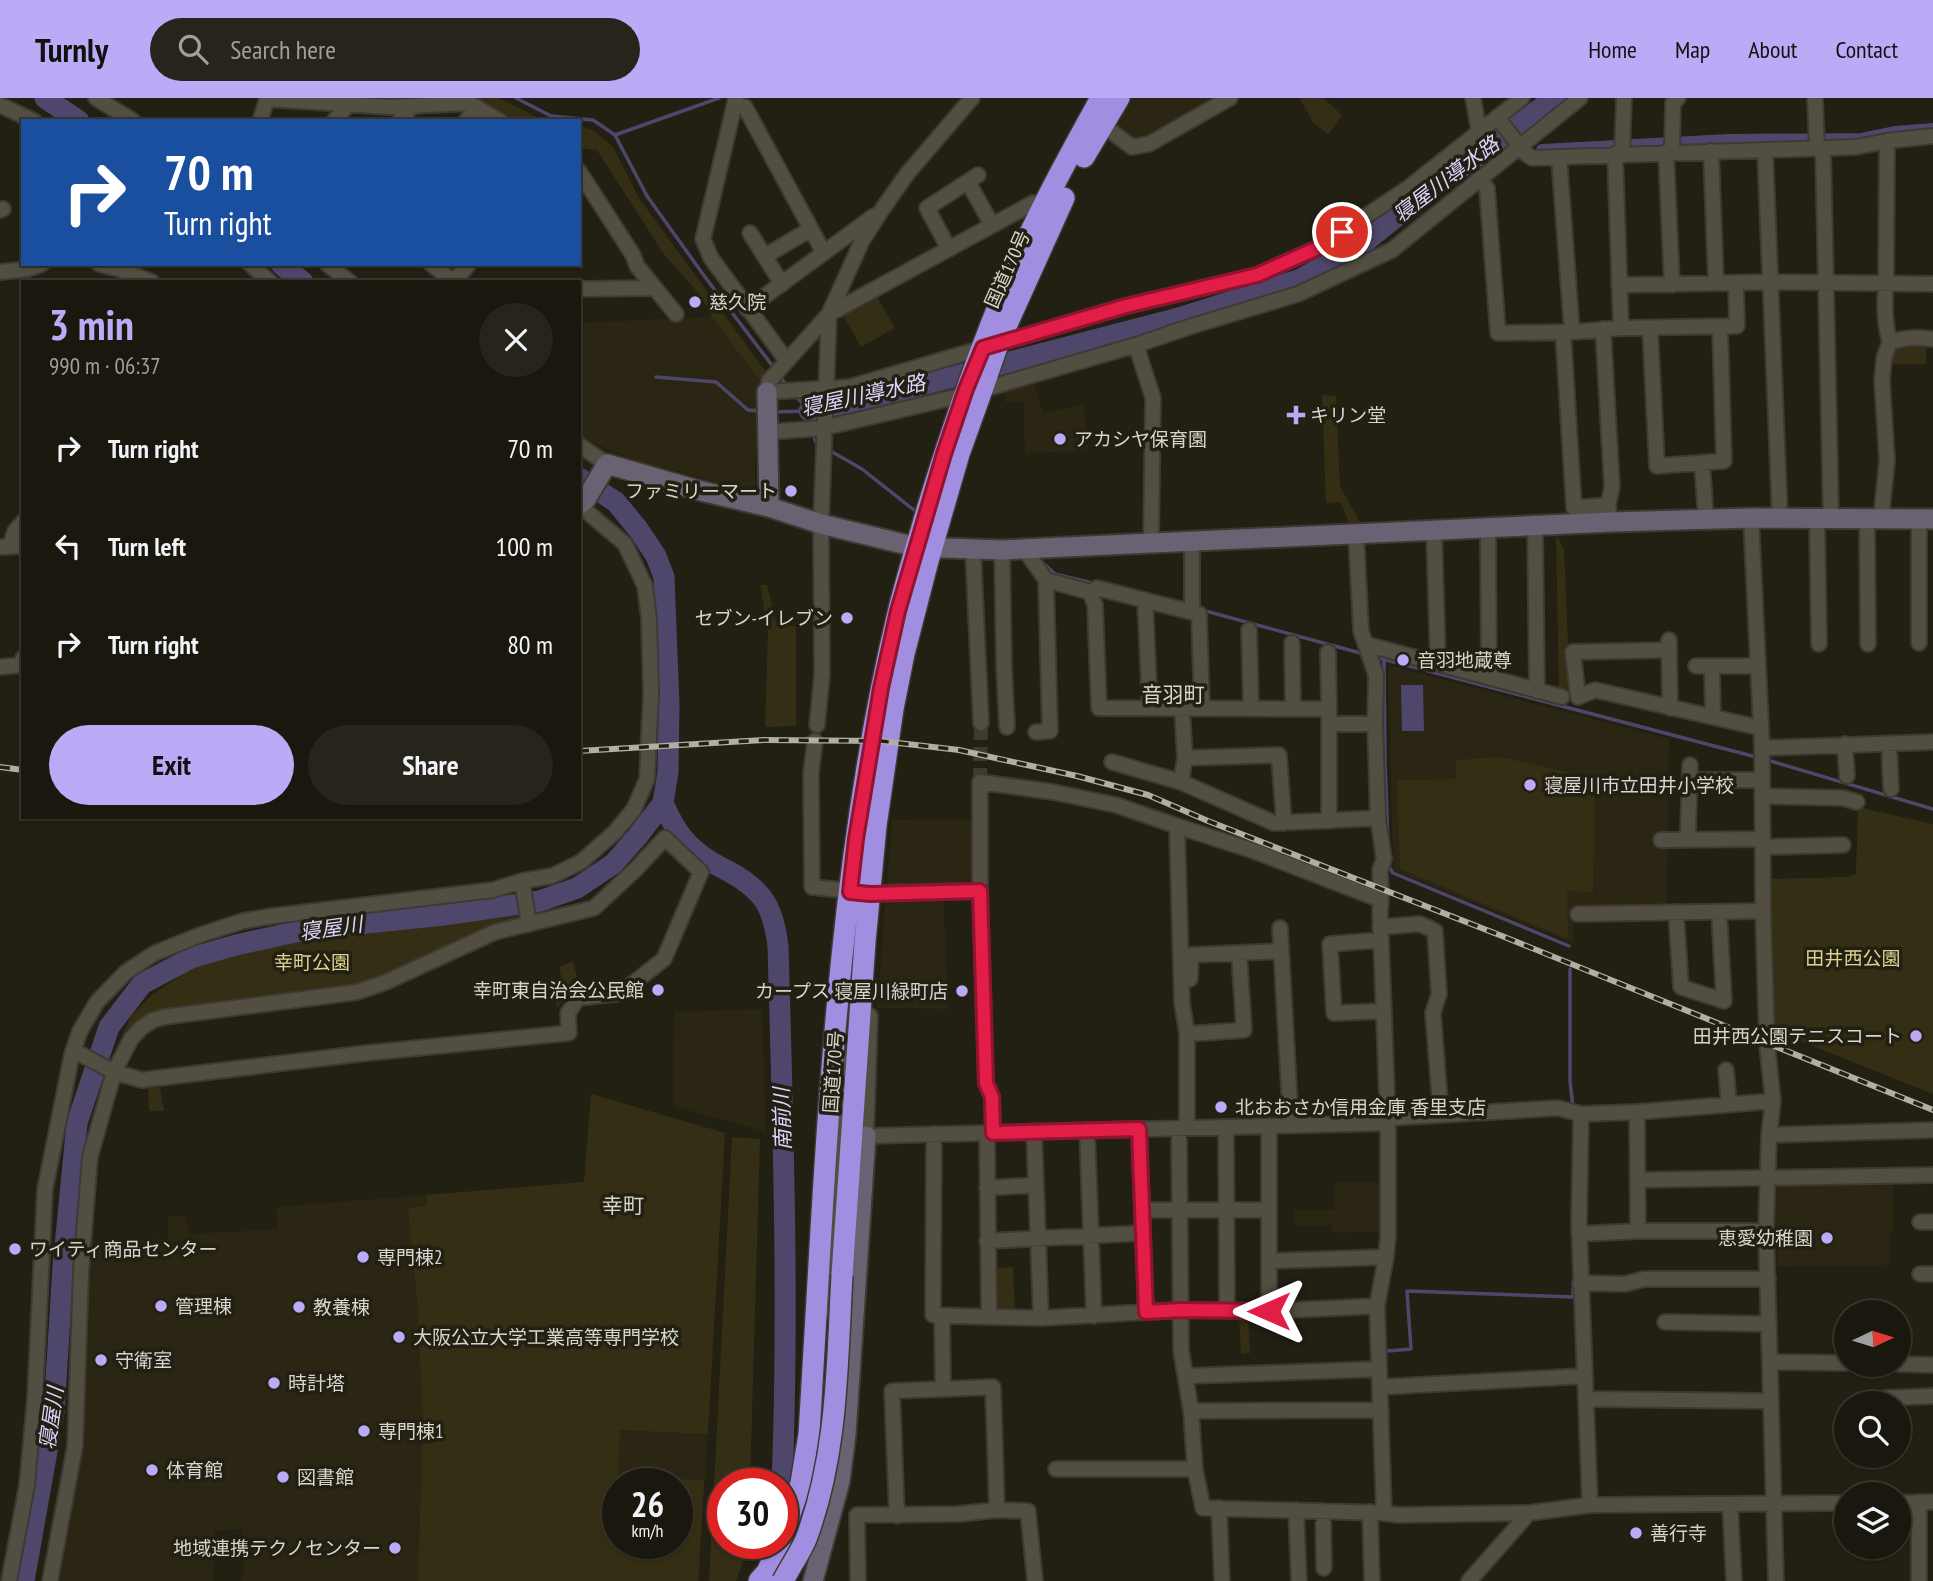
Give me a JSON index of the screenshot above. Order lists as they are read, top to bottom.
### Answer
{
  "streets": {
    "highway": ["国道170号"]
  },
  "districts": ["音羽町", "幸町"],
  "water": ["寝屋川導水路", "寝屋川", "南前川"],
  "parks": ["田井西公園", "幸町公園"],
  "places": {
    "other": [
      "慈久院",
      "アカシヤ保育園",
      "ファミリーマート",
      "セブン-イレブン",
      "音羽地蔵尊",
      "寝屋川市立田井小学校",
      "幸町東自治会公民館",
      "カープス 寝屋川緑町店",
      "田井西公園テニスコート",
      "北おおさか信用金庫 香里支店",
      "恵愛幼稚園",
      "ワイティ商品センター",
      "専門棟2",
      "管理棟",
      "教養棟",
      "大阪公立大学工業高等専門学校",
      "守衛室",
      "時計塔",
      "専門棟1",
      "体育館",
      "図書館",
      "善行寺",
      "地域連携テクノセンター"
    ],
    "health": ["キリン堂"]
  },
  "north": "right",
  "page": {
    "header": "Turnly",
    "search": "Search here",
    "nav": [
      "Home",
      "Map",
      "About",
      "Contact"
    ],
    "turn": ["70 m", "Turn right"],
    "heading": ["3 min", "990 m · 06:37"],
    "list": [
      {
        "name": "Turn right",
        "value": "70 m"
      },
      {
        "name": "Turn left",
        "value": "100 m"
      },
      {
        "name": "Turn right",
        "value": "80 m"
      }
    ],
    "buttons": ["Exit", "Share"],
    "speed": "26 km/h",
    "limit": "30"
  }
}
